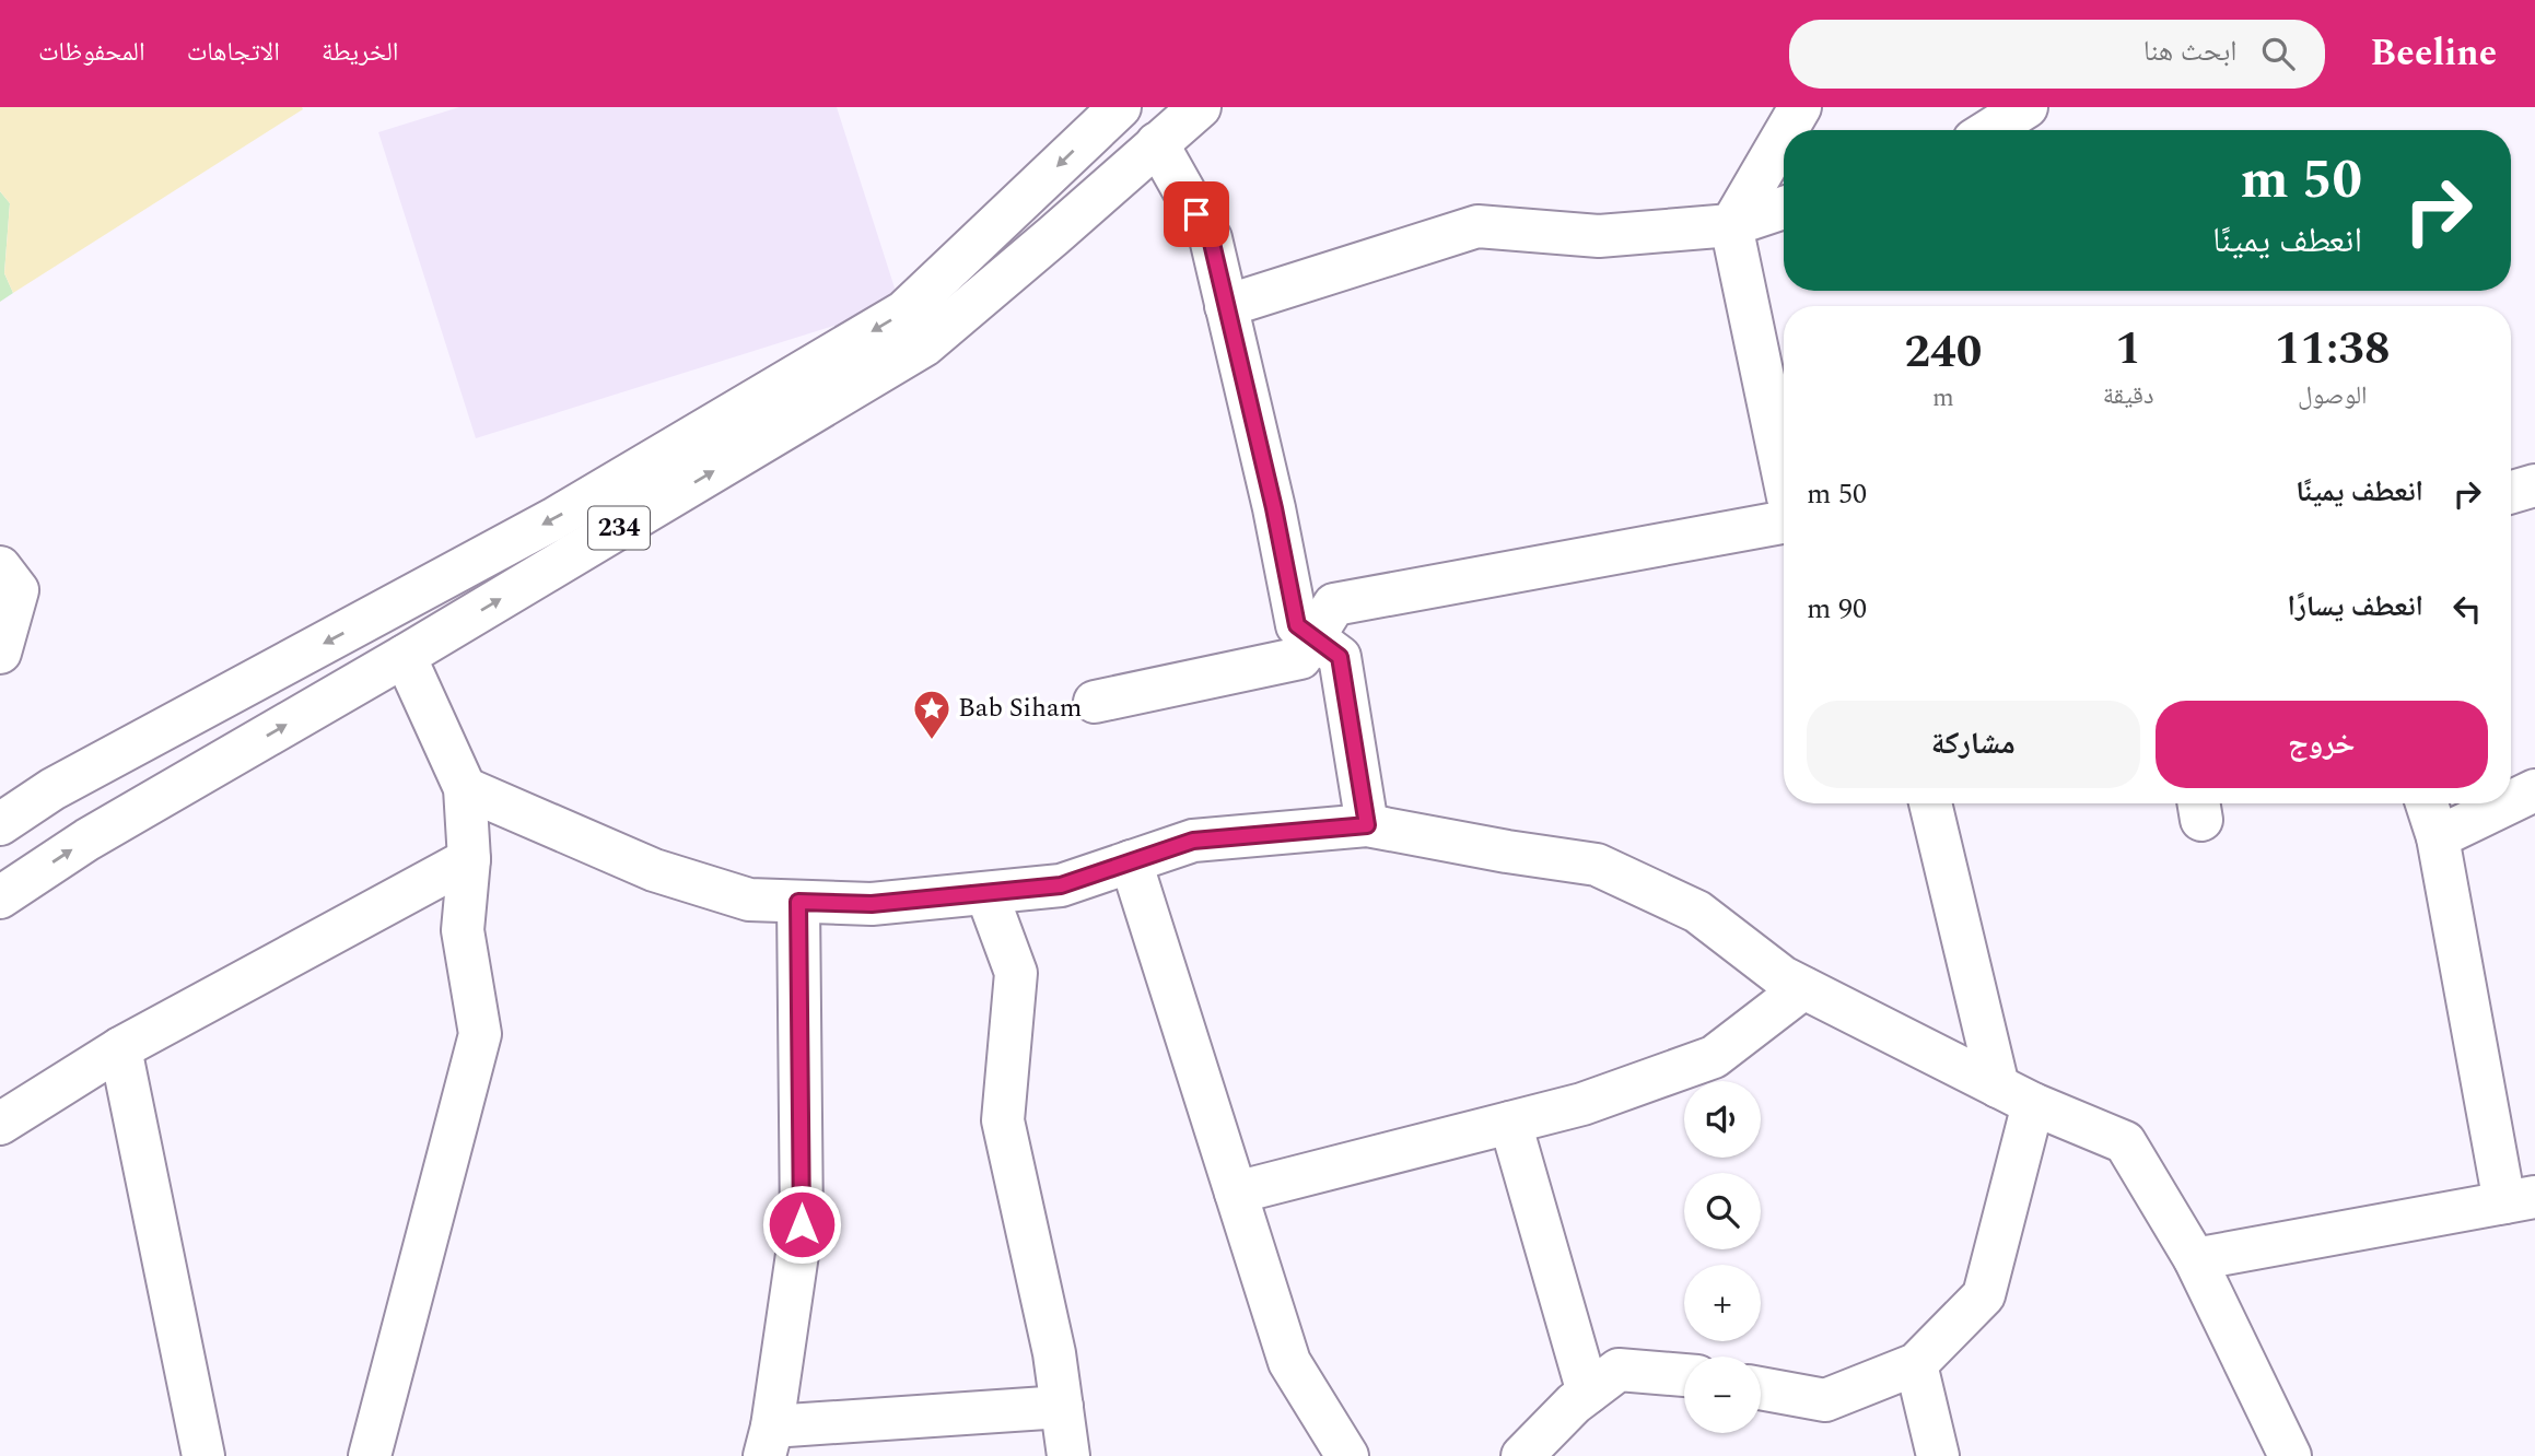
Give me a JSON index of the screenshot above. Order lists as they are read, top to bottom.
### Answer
{
  "streets": {
    "street": ["234"]
  },
  "places": {
    "place": ["Bab Siham"]
  },
  "page": {
    "header": "Beeline",
    "search": "ابحث هنا",
    "nav": ["الخريطة", "الاتجاهات", "المحفوظات"],
    "turn": ["50 m", "انعطف يمينًا"],
    "eta": [
      "11:38",
      "الوصول",
      "1",
      "دقيقة",
      "240",
      "m"
    ],
    "list": [
      {
        "name": "انعطف يمينًا",
        "value": "50 m"
      },
      {
        "name": "انعطف يسارًا",
        "value": "90 m"
      }
    ],
    "buttons": ["خروج", "مشاركة"],
    "map_buttons": ["+", "−"]
  }
}
